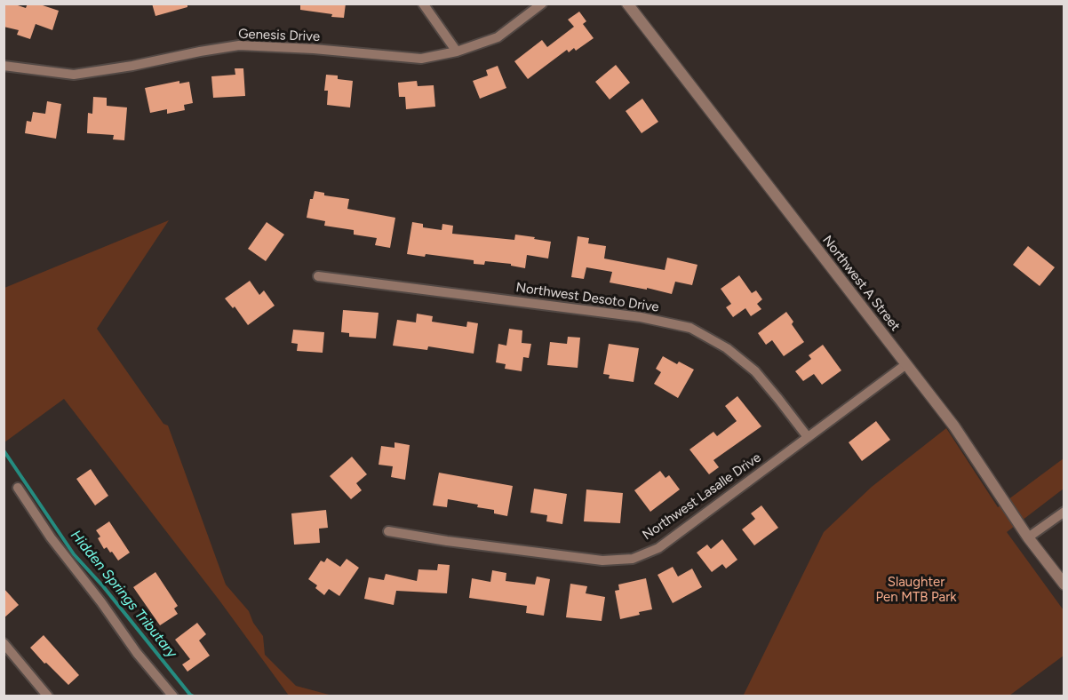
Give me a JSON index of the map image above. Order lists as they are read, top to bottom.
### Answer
{
  "streets": {
    "street": [
      "Genesis Drive",
      "Northwest A Street",
      "Northwest Desoto Drive",
      "Northwest Lasalle Drive"
    ]
  },
  "crossings": [
    ["Northwest A Street", "Northwest Lasalle Drive"],
    ["Northwest Desoto Drive", "Northwest Lasalle Drive"]
  ],
  "water": ["Hidden Springs Tributary"],
  "parks": ["Slaughter Pen MTB Park"]
}
